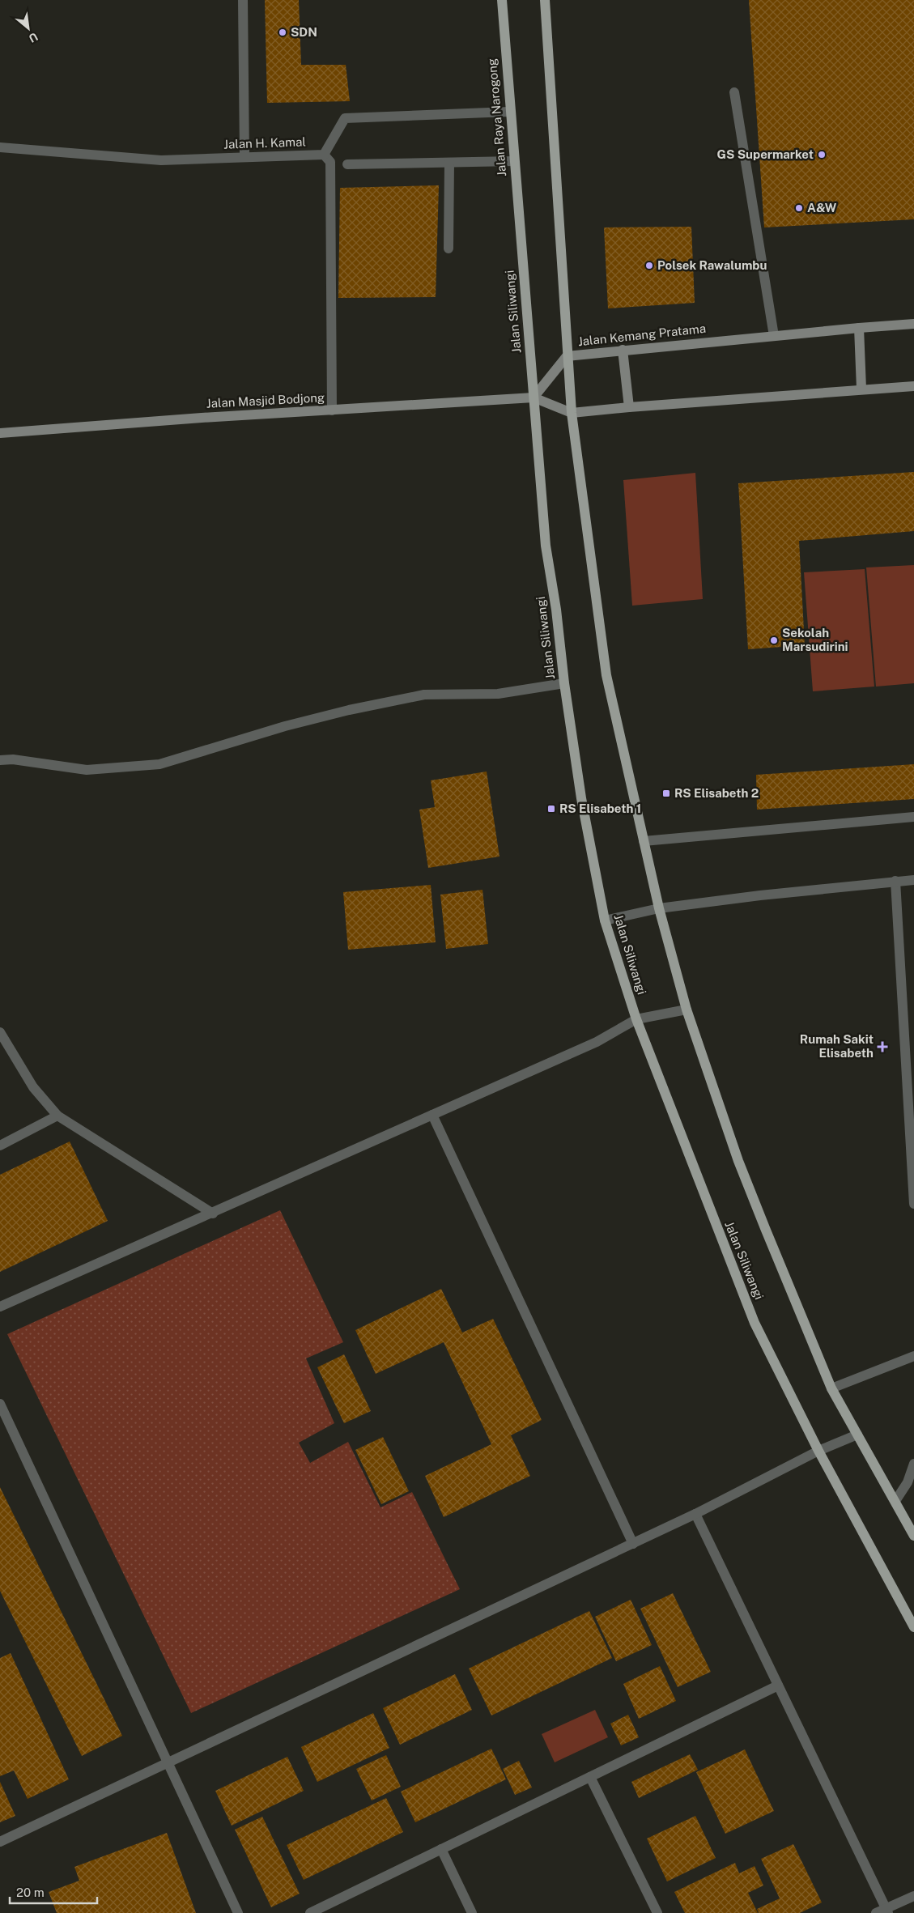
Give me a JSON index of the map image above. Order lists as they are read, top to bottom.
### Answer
{
  "streets": {
    "main road": ["Jalan Raya Narogong", "Jalan Siliwangi"],
    "street": ["Jalan H. Kamal", "Jalan Kemang Pratama", "Jalan Masjid Bodjong"]
  },
  "crossings": [
    ["Jalan Raya Narogong", "Jalan Siliwangi"],
    ["Jalan Siliwangi", "Jalan Kemang Pratama"],
    ["Jalan Siliwangi", "Jalan Masjid Bodjong"],
    ["Jalan Kemang Pratama", "Jalan Masjid Bodjong"]
  ],
  "places": {
    "other": [
      "SDN",
      "GS Supermarket",
      "A&W",
      "Polsek Rawalumbu",
      "Sekolah Marsudirini"
    ],
    "transit": ["RS Elisabeth 2", "RS Elisabeth 1"],
    "health": ["Rumah Sakit Elisabeth"]
  },
  "scale_bar": "20 m",
  "north": "bottom right"
}
